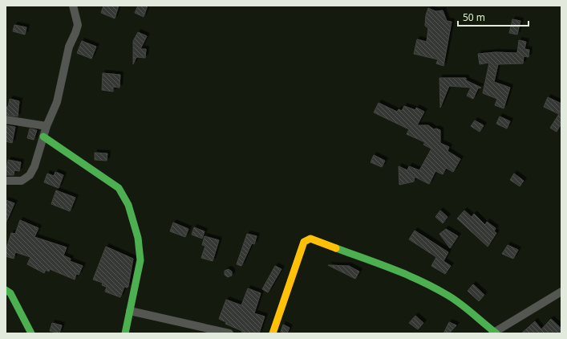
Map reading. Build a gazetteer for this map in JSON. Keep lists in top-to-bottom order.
{
  "scale_bar": "50 m"
}
